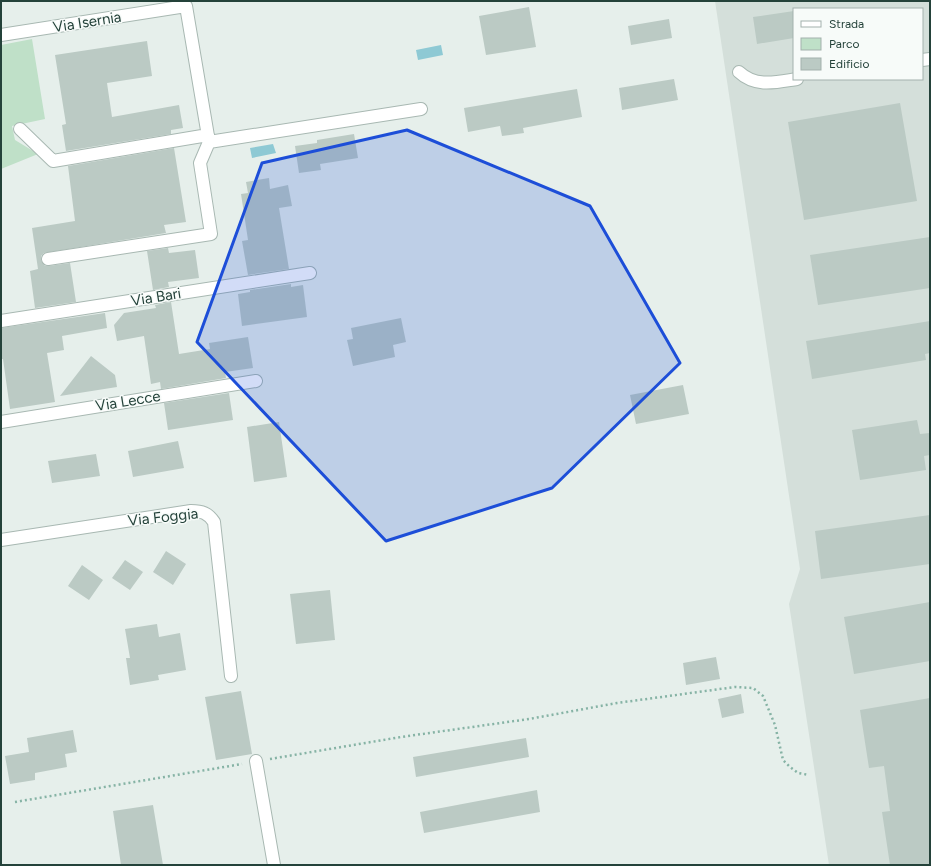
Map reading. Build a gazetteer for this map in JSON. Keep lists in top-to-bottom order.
{
  "streets": {
    "street": [
      "Via Isernia",
      "Via Bari",
      "Via Lecce",
      "Via Foggia"
    ]
  },
  "legend": ["Strada", "Parco", "Edificio"]
}
